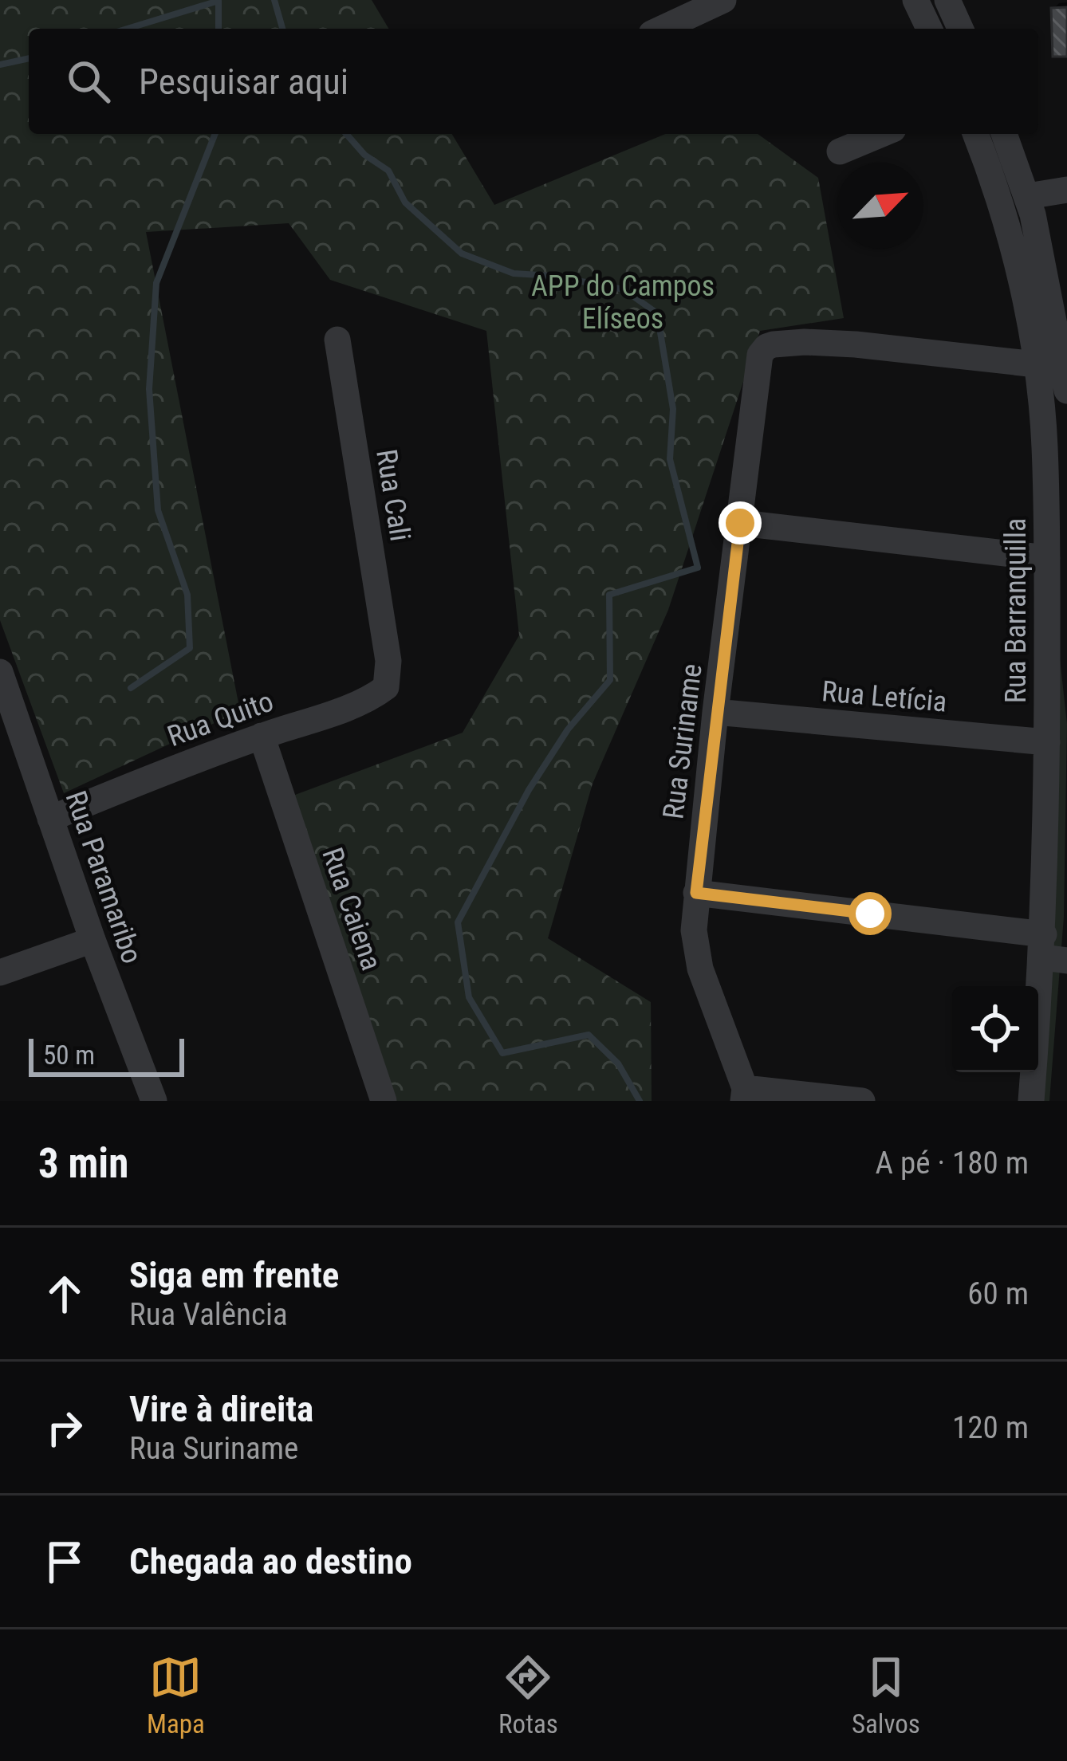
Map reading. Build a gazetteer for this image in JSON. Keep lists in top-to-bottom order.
{
  "streets": {
    "street": [
      "Rua Cali",
      "Rua Barranquilla",
      "Rua Letícia",
      "Rua Quito",
      "Rua Suriname",
      "Rua Paramaribo",
      "Rua Caiena"
    ]
  },
  "crossings": [
    ["Rua Cali", "Rua Quito"],
    ["Rua Barranquilla", "Rua Letícia"],
    ["Rua Barranquilla", "Rua Suriname"],
    ["Rua Letícia", "Rua Suriname"],
    ["Rua Quito", "Rua Paramaribo"],
    ["Rua Quito", "Rua Caiena"]
  ],
  "parks": ["APP do Campos Elíseos"],
  "scale_bar": "50 m",
  "north": "top right",
  "page": {
    "search": "Pesquisar aqui",
    "scale": "50 m",
    "heading": ["3 min", "A pé · 180 m"],
    "list": [
      ["Siga em frente", "Rua Valência", "60 m"],
      ["Vire à direita", "Rua Suriname", "120 m"],
      "Chegada ao destino"
    ],
    "nav": ["Mapa", "Rotas", "Salvos"]
  }
}
